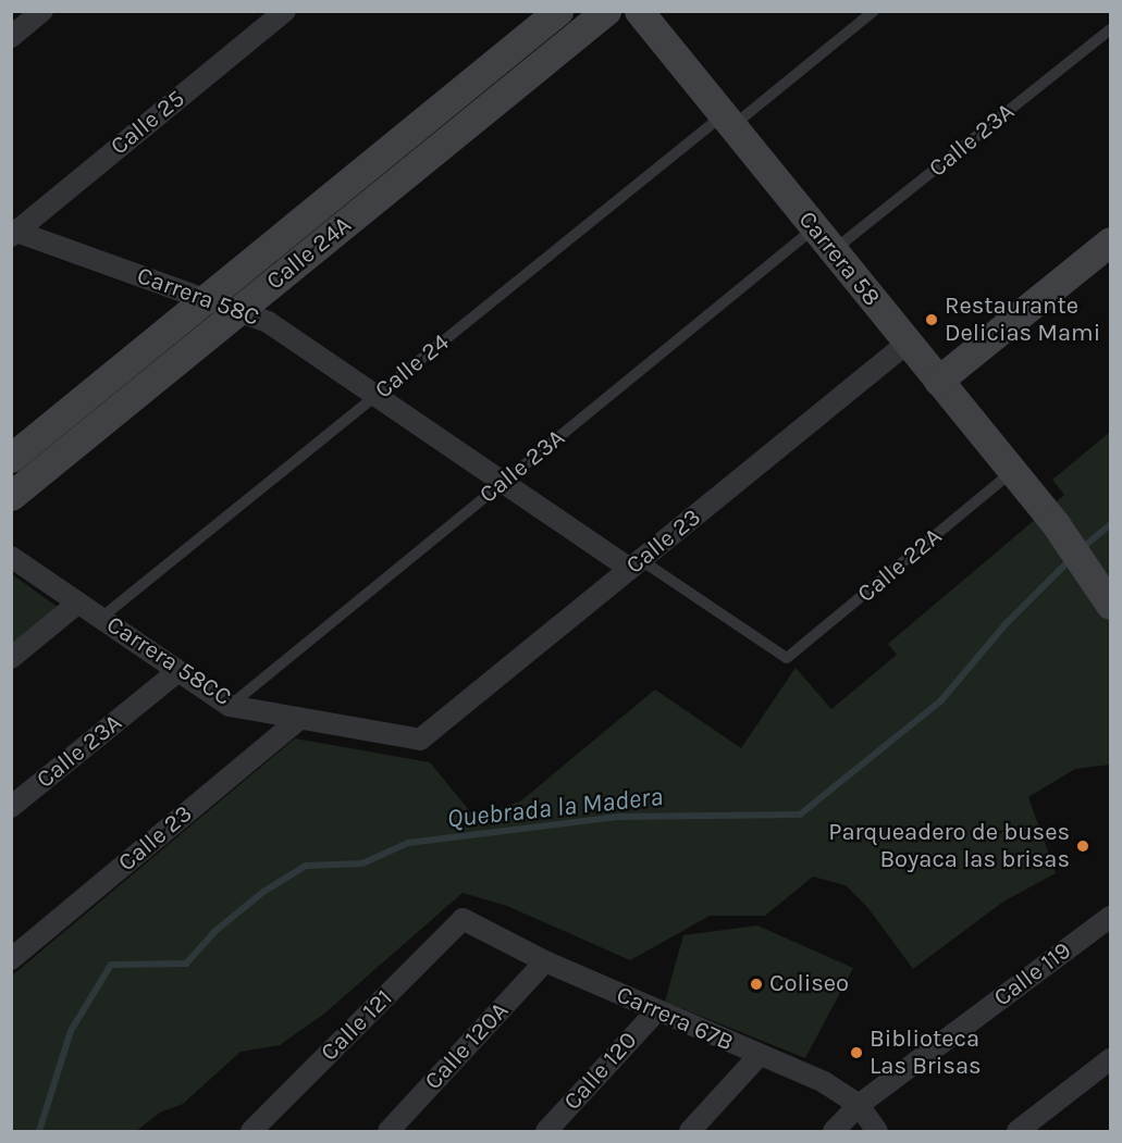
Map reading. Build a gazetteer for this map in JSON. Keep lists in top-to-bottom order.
{
  "streets": {
    "main road": ["Calle 24A", "Carrera 58"],
    "street": [
      "Calle 25",
      "Calle 23A",
      "Carrera 58C",
      "Calle 23",
      "Carrera 58CC",
      "Calle 119",
      "Carrera 67B",
      "Calle 121",
      "Calle 120A",
      "Calle 120"
    ],
    "lane": ["Calle 24", "Calle 22A"]
  },
  "crossings": [
    ["Calle 25", "Carrera 58C"],
    ["Calle 23A", "Carrera 58"],
    ["Calle 23A", "Carrera 58C"],
    ["Calle 23A", "Carrera 58CC"],
    ["Calle 24A", "Carrera 58C"],
    ["Carrera 58", "Calle 24"],
    ["Carrera 58", "Calle 23"],
    ["Carrera 58", "Calle 22A"],
    ["Carrera 58C", "Calle 24"],
    ["Carrera 58C", "Calle 23"],
    ["Carrera 58C", "Calle 22A"],
    ["Calle 24", "Carrera 58CC"],
    ["Calle 23", "Carrera 58CC"],
    ["Calle 119", "Carrera 67B"],
    ["Carrera 67B", "Calle 121"],
    ["Carrera 67B", "Calle 120A"],
    ["Carrera 67B", "Calle 120"]
  ],
  "water": ["Quebrada la Madera"],
  "places": [
    "Restaurante Delicias Mami",
    "Parqueadero de buses Boyaca las brisas",
    "Coliseo",
    "Biblioteca Las Brisas"
  ]
}
